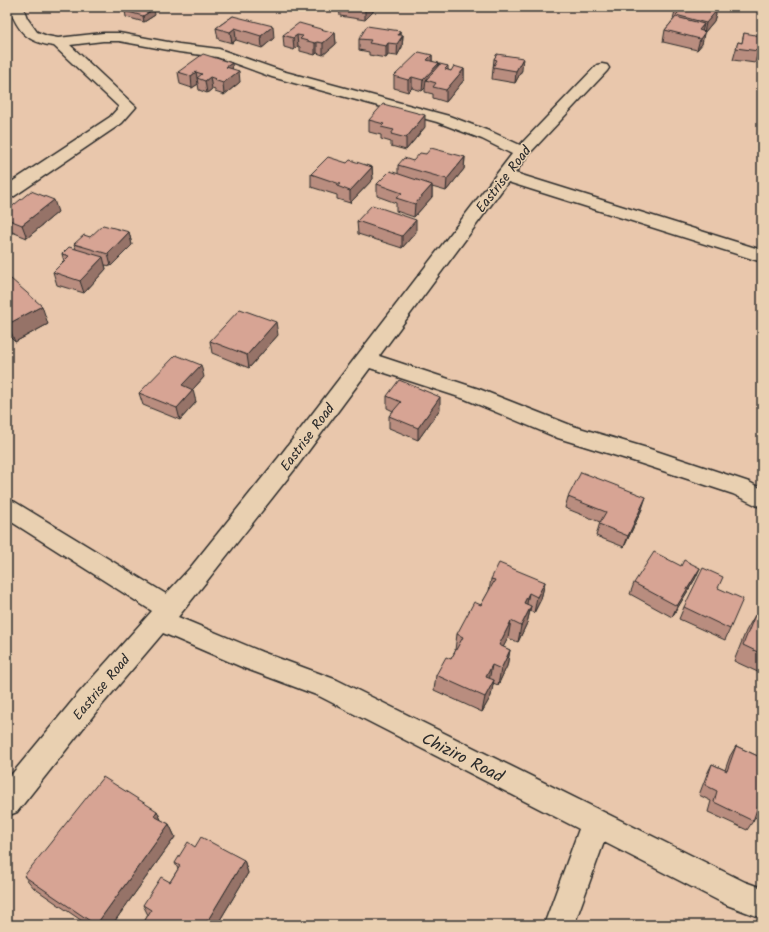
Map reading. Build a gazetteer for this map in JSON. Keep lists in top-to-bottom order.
{
  "streets": {
    "street": ["Eastrise Road", "Chiziro Road"]
  },
  "crossings": [
    ["Eastrise Road", "Chiziro Road"]
  ]
}
